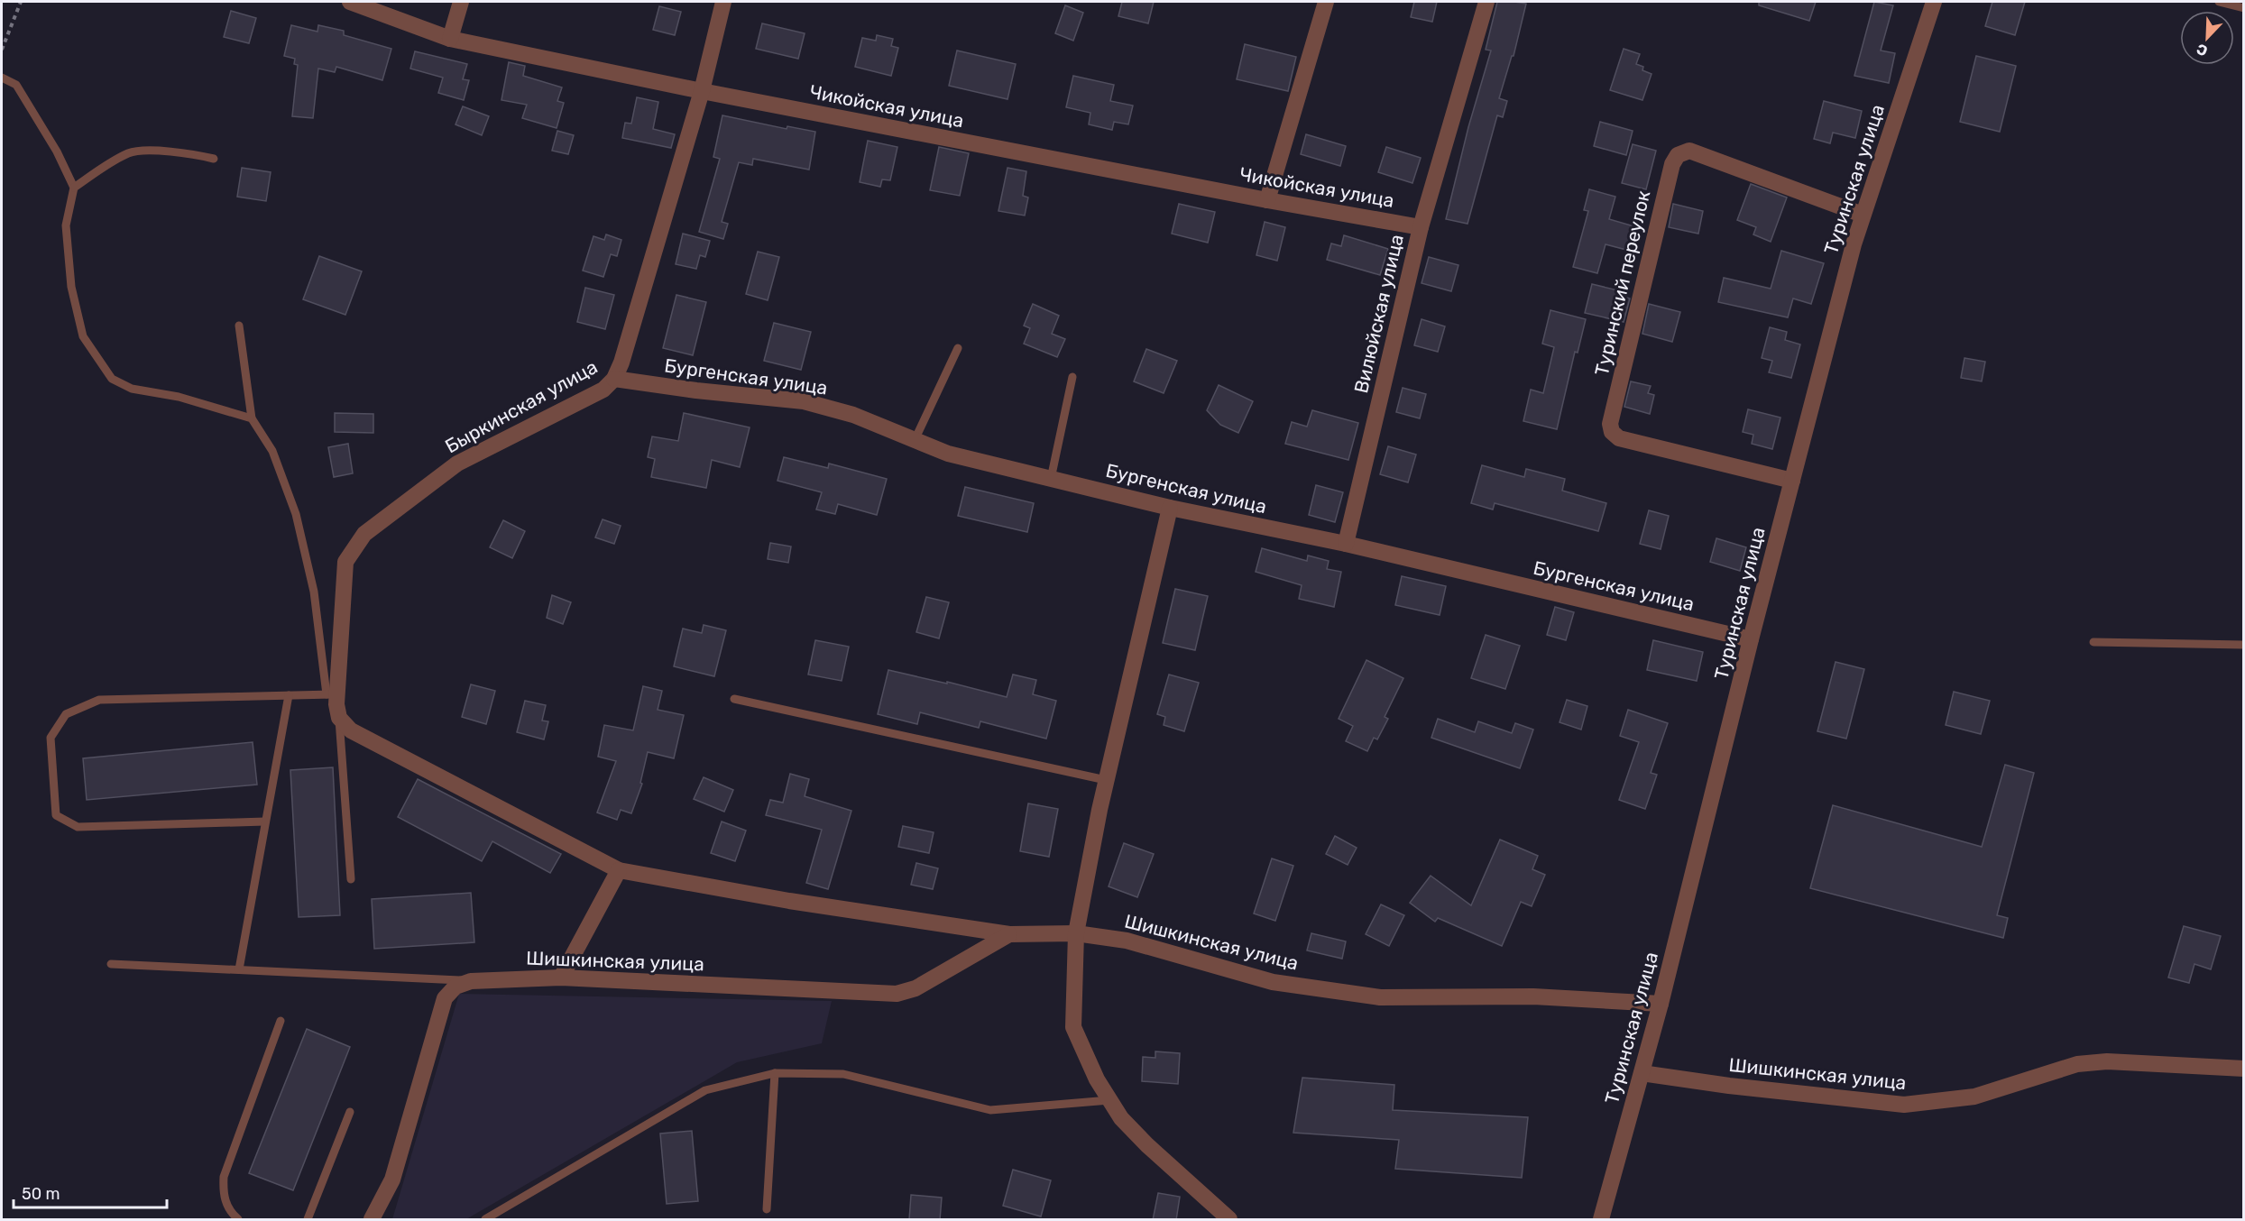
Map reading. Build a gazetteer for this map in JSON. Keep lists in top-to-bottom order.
{
  "streets": {
    "street": [
      "Чикойская улица",
      "Туринская улица",
      "Туринский переулок",
      "Вилюйская улица",
      "Бургенская улица",
      "Быркинская улица",
      "Шишкинская улица"
    ]
  },
  "crossings": [
    ["Чикойская улица", "Вилюйская улица"],
    ["Чикойская улица", "Быркинская улица"],
    ["Туринская улица", "Туринский переулок"],
    ["Туринская улица", "Бургенская улица"],
    ["Туринская улица", "Шишкинская улица"],
    ["Вилюйская улица", "Бургенская улица"],
    ["Бургенская улица", "Быркинская улица"],
    ["Быркинская улица", "Шишкинская улица"]
  ],
  "scale_bar": "50 m",
  "north": "bottom left"
}
